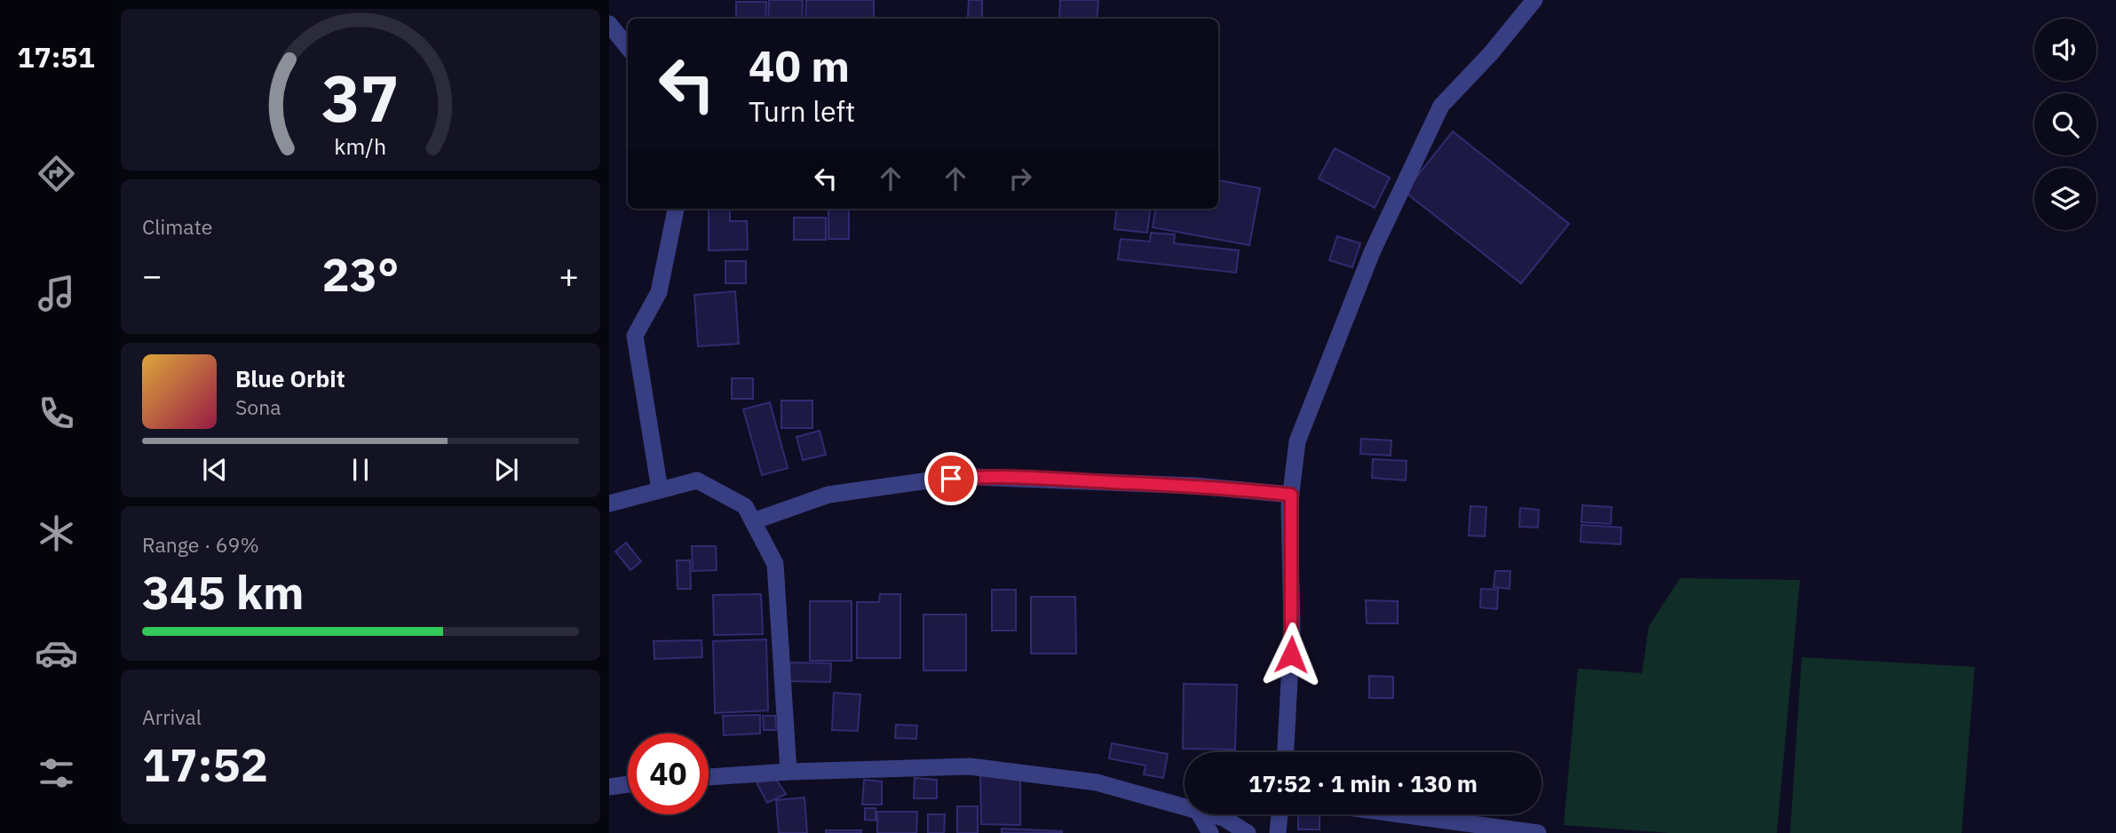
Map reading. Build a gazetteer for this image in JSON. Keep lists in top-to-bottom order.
{
  "page": {
    "tabs": "17:51",
    "turn": ["40 m", "Turn left"],
    "tile": [
      "Climate",
      ["Range · 69%", "345 km"],
      ["Arrival", "17:52"]
    ],
    "heat": ["−", "23°", "+"],
    "song": ["Blue Orbit", "Sona"],
    "limit": "40",
    "trip": "17:52 · 1 min · 130 m",
    "gauge": ["37", "km/h"]
  }
}
